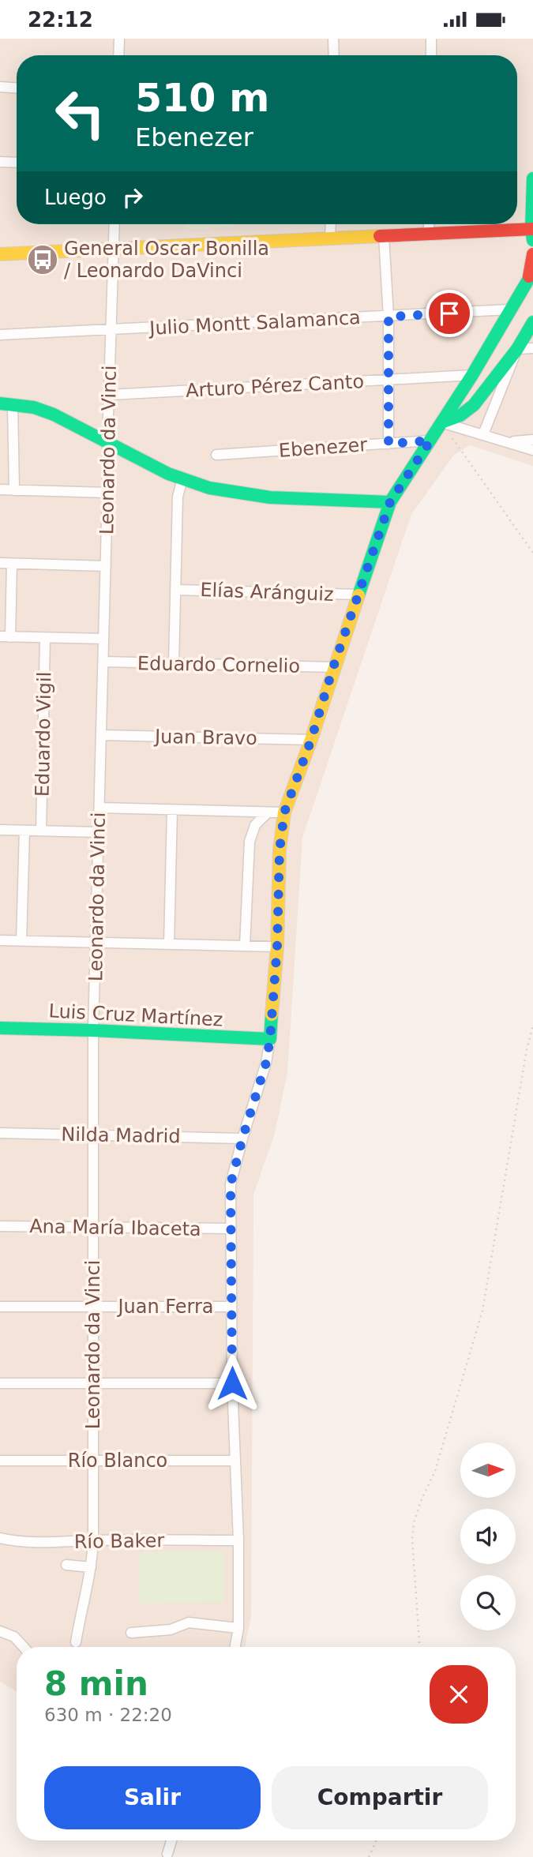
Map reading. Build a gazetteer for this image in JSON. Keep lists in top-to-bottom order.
{
  "streets": {
    "street": [
      "Julio Montt Salamanca",
      "Arturo Pérez Canto",
      "Ebenezer",
      "Leonardo da Vinci",
      "Elías Aránguiz",
      "Eduardo Cornelio",
      "Eduardo Vigil",
      "Juan Bravo",
      "Luis Cruz Martínez",
      "Nilda Madrid",
      "Ana María Ibaceta",
      "Juan Ferra",
      "Río Blanco",
      "Río Baker"
    ]
  },
  "crossings": [
    ["Julio Montt Salamanca", "Leonardo da Vinci"],
    ["Arturo Pérez Canto", "Leonardo da Vinci"],
    ["Leonardo da Vinci", "Eduardo Cornelio"],
    ["Leonardo da Vinci", "Juan Bravo"],
    ["Leonardo da Vinci", "Luis Cruz Martínez"],
    ["Leonardo da Vinci", "Nilda Madrid"],
    ["Leonardo da Vinci", "Ana María Ibaceta"],
    ["Leonardo da Vinci", "Juan Ferra"],
    ["Leonardo da Vinci", "Río Blanco"],
    ["Leonardo da Vinci", "Río Baker"]
  ],
  "places": {
    "bus stop": ["General Oscar Bonilla / Leonardo DaVinci"]
  },
  "north": "right",
  "page": {
    "status": "22:12",
    "turn": ["510 m", "Ebenezer"],
    "then": "Luego",
    "heading": ["8 min", "630 m · 22:20"],
    "buttons": ["Salir", "Compartir"]
  }
}
